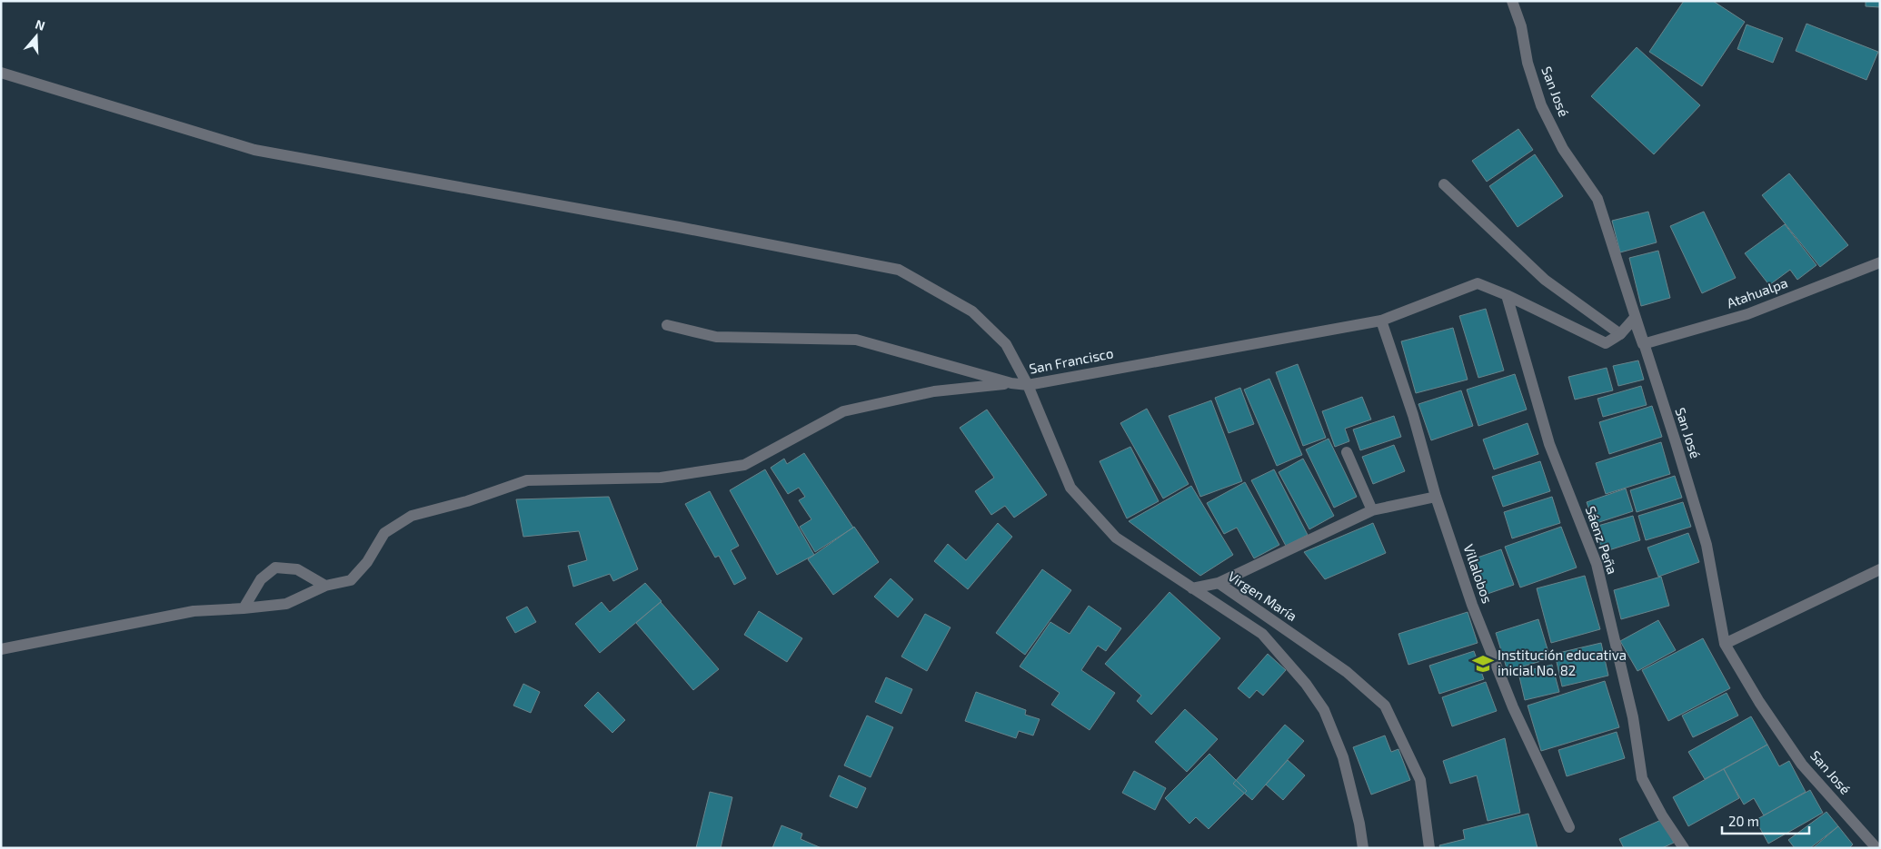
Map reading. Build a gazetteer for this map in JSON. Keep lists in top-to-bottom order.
{
  "streets": {
    "street": [
      "San José",
      "Atahualpa",
      "San Francisco",
      "Sáenz Peña",
      "Villalobos",
      "Virgen María"
    ]
  },
  "crossings": [
    ["San José", "Atahualpa"],
    ["San Francisco", "Sáenz Peña"],
    ["San Francisco", "Villalobos"]
  ],
  "places": {
    "school or university": ["Institución educativa inicial No. 82"]
  },
  "scale_bar": "20 m",
  "north": "top"
}
